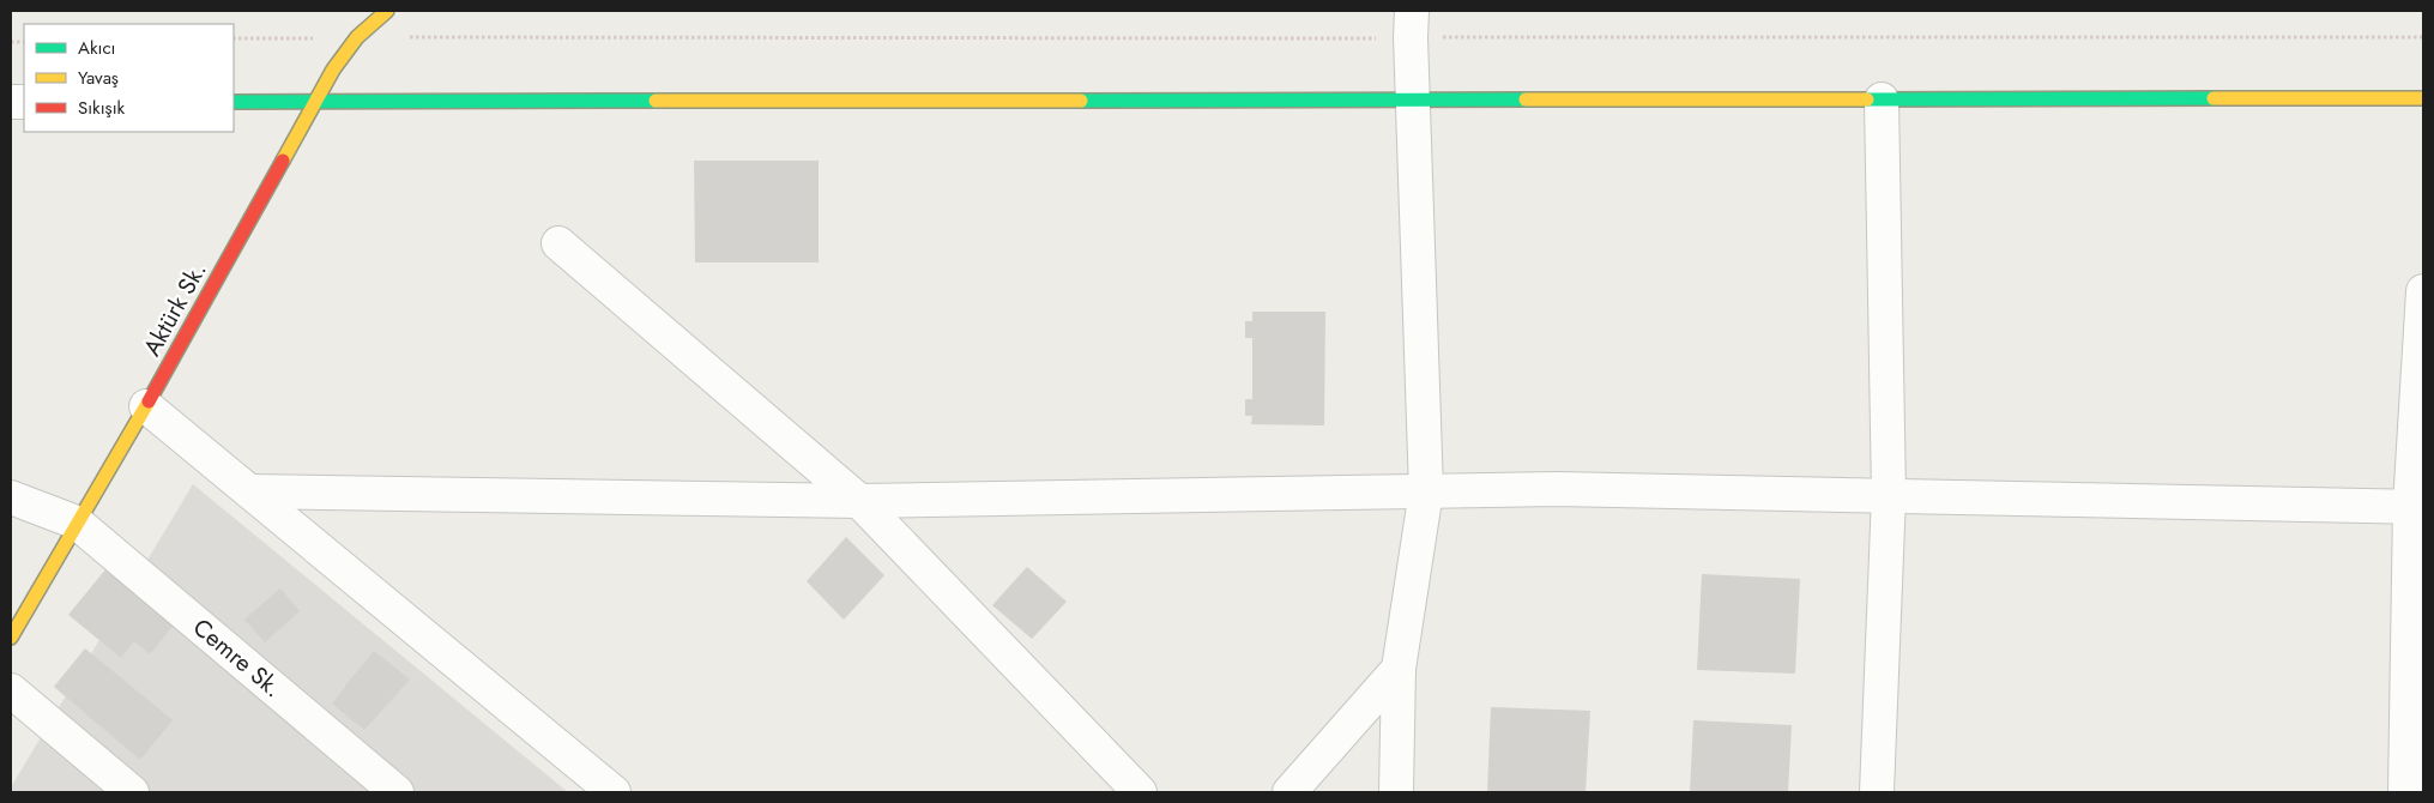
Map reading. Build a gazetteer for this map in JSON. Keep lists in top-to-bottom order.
{
  "streets": {
    "street": ["Aktürk Sk.", "Cemre Sk."]
  },
  "crossings": [
    ["Aktürk Sk.", "Cemre Sk."]
  ],
  "legend": ["Akıcı", "Yavaş", "Sıkışık"]
}
